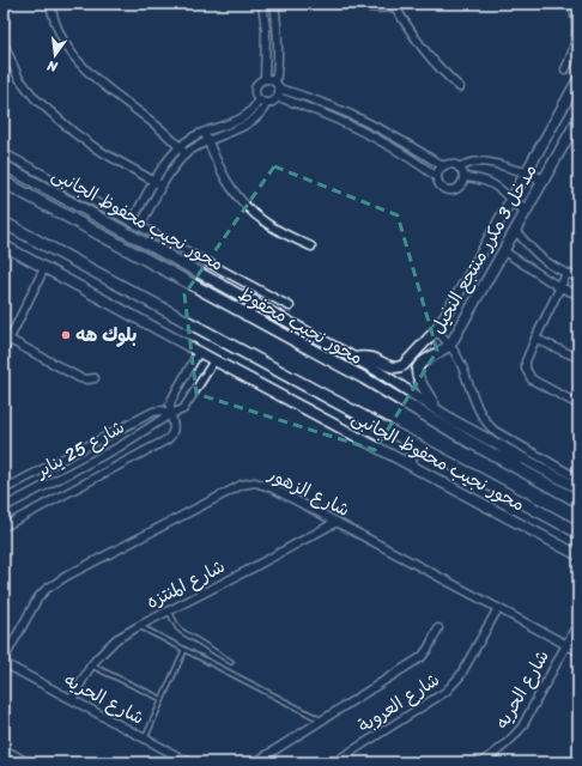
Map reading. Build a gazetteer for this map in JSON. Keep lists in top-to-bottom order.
{
  "streets": {
    "main road": ["محور نجيب محفوظ"],
    "street": [
      "محور نجيب محفوظ الجانبى",
      "مدخل 3 مكرر منتجع النخيل",
      "شارع 25 يناير",
      "شارع الزهور",
      "شارع المنتزه",
      "شارع الحريه",
      "شارع العروبة"
    ]
  },
  "crossings": [
    ["محور نجيب محفوظ الجانبى", "مدخل 3 مكرر منتجع النخيل"],
    ["محور نجيب محفوظ الجانبى", "شارع 25 يناير"],
    ["شارع الزهور", "شارع المنتزه"],
    ["شارع الزهور", "شارع الحريه"],
    ["شارع الزهور", "شارع العروبة"],
    ["شارع المنتزه", "شارع الحريه"]
  ],
  "places": ["بلوك هه"],
  "north": "bottom"
}
